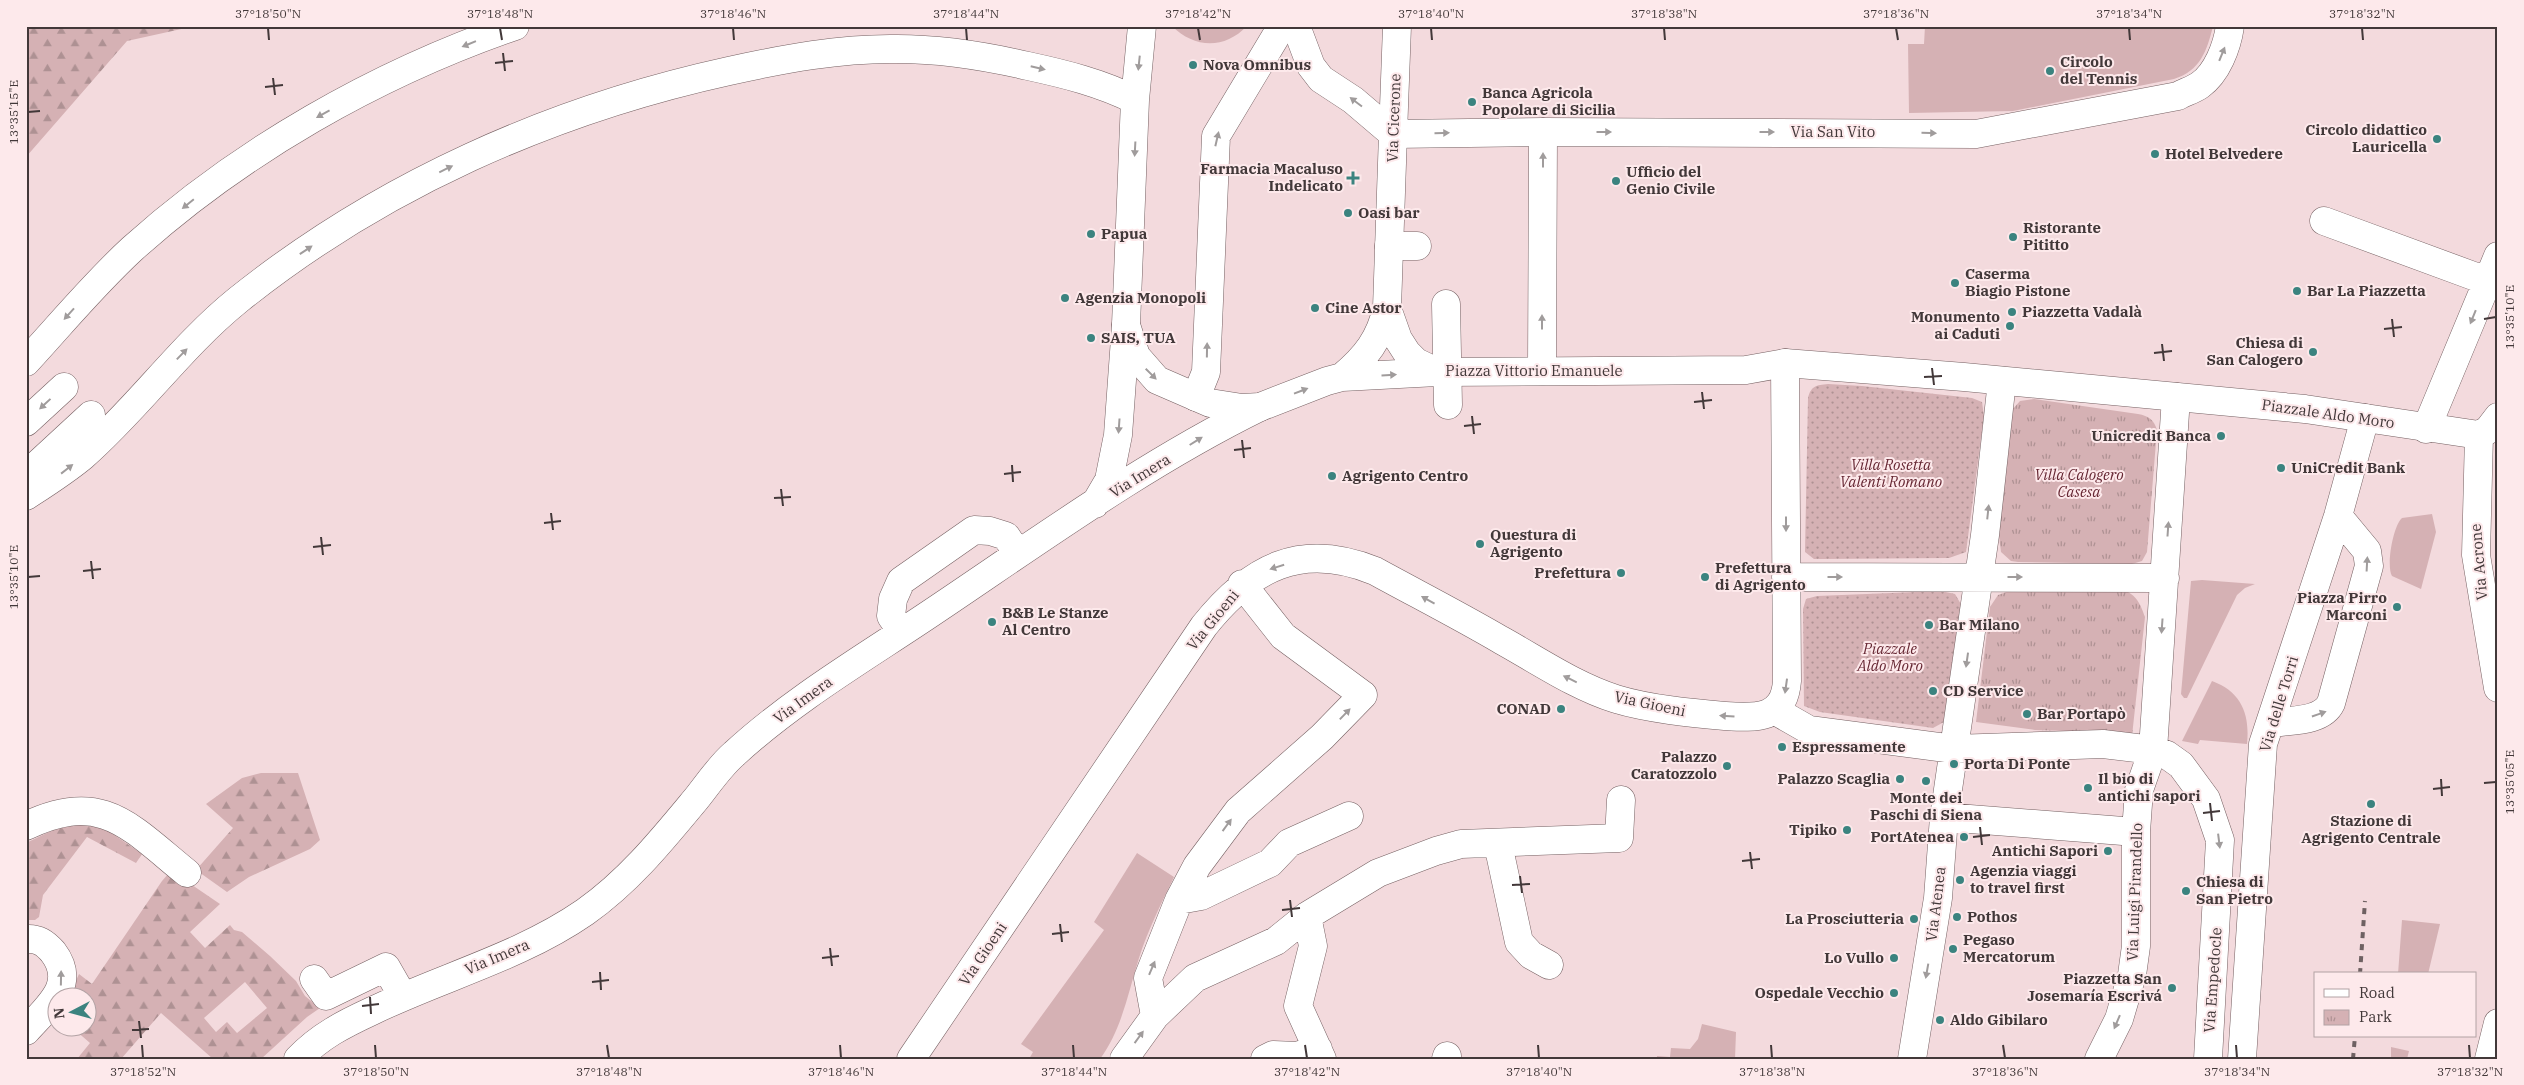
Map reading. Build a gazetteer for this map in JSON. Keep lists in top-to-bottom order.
{
  "streets": {
    "street": [
      "Via Cicerone",
      "Via San Vito",
      "Piazza Vittorio Emanuele",
      "Piazzale Aldo Moro",
      "Via Imera",
      "Via Acrone",
      "Via Gioeni",
      "Via delle Torri",
      "Via Luigi Pirandello",
      "Via Atenea",
      "Via Empedocle"
    ]
  },
  "crossings": [
    ["Via Cicerone", "Via San Vito"],
    ["Via Cicerone", "Piazza Vittorio Emanuele"],
    ["Piazza Vittorio Emanuele", "Piazzale Aldo Moro"],
    ["Piazzale Aldo Moro", "Via Acrone"],
    ["Piazzale Aldo Moro", "Via delle Torri"],
    ["Via Luigi Pirandello", "Via Empedocle"]
  ],
  "one_way": [
    "Via San Vito",
    "Via Gioeni",
    "Via Luigi Pirandello",
    "Via Atenea",
    "Via Empedocle"
  ],
  "parks": ["Villa Rosetta Valenti Romano", "Villa Calogero Casesa", "Piazzale Aldo Moro"],
  "places": {
    "other": [
      "Nova Omnibus",
      "Circolo del Tennis",
      "Banca Agricola Popolare di Sicilia",
      "Circolo didattico Lauricella",
      "Hotel Belvedere",
      "Ufficio del Genio Civile",
      "Oasi bar",
      "Papua",
      "Ristorante Pititto",
      "Caserma Biagio Pistone",
      "Bar La Piazzetta",
      "Agenzia Monopoli",
      "Cine Astor",
      "Piazzetta Vadalà",
      "Monumento ai Caduti",
      "SAIS, TUA",
      "Chiesa di San Calogero",
      "Unicredit Banca",
      "UniCredit Bank",
      "Agrigento Centro",
      "Questura di Agrigento",
      "Prefettura",
      "Prefettura di Agrigento",
      "Piazza Pirro Marconi",
      "B&B Le Stanze Al Centro",
      "Bar Milano",
      "CD Service",
      "CONAD",
      "Bar Portapò",
      "Espressamente",
      "Porta Di Ponte",
      "Palazzo Caratozzolo",
      "Palazzo Scaglia",
      "Monte dei Paschi di Siena",
      "Il bio di antichi sapori",
      "Stazione di Agrigento Centrale",
      "Tipiko",
      "PortAtenea",
      "Antichi Sapori",
      "Agenzia viaggi to travel first",
      "Chiesa di San Pietro",
      "Pothos",
      "La Prosciutteria",
      "Pegaso Mercatorum",
      "Lo Vullo",
      "Piazzetta San Josemaría Escrivá",
      "Ospedale Vecchio",
      "Aldo Gibilaro"
    ],
    "health": ["Farmacia Macaluso Indelicato"]
  },
  "legend": ["Road", "Park"],
  "north": "left",
  "coordinates": [
    "37°18'50\"N",
    "37°18'48\"N",
    "37°18'46\"N",
    "37°18'44\"N",
    "37°18'42\"N",
    "37°18'40\"N",
    "37°18'38\"N",
    "37°18'36\"N",
    "37°18'34\"N",
    "37°18'32\"N",
    "13°35'15\"E",
    "13°35'10\"E",
    "13°35'05\"E",
    "37°18'52\"N"
  ]
}
